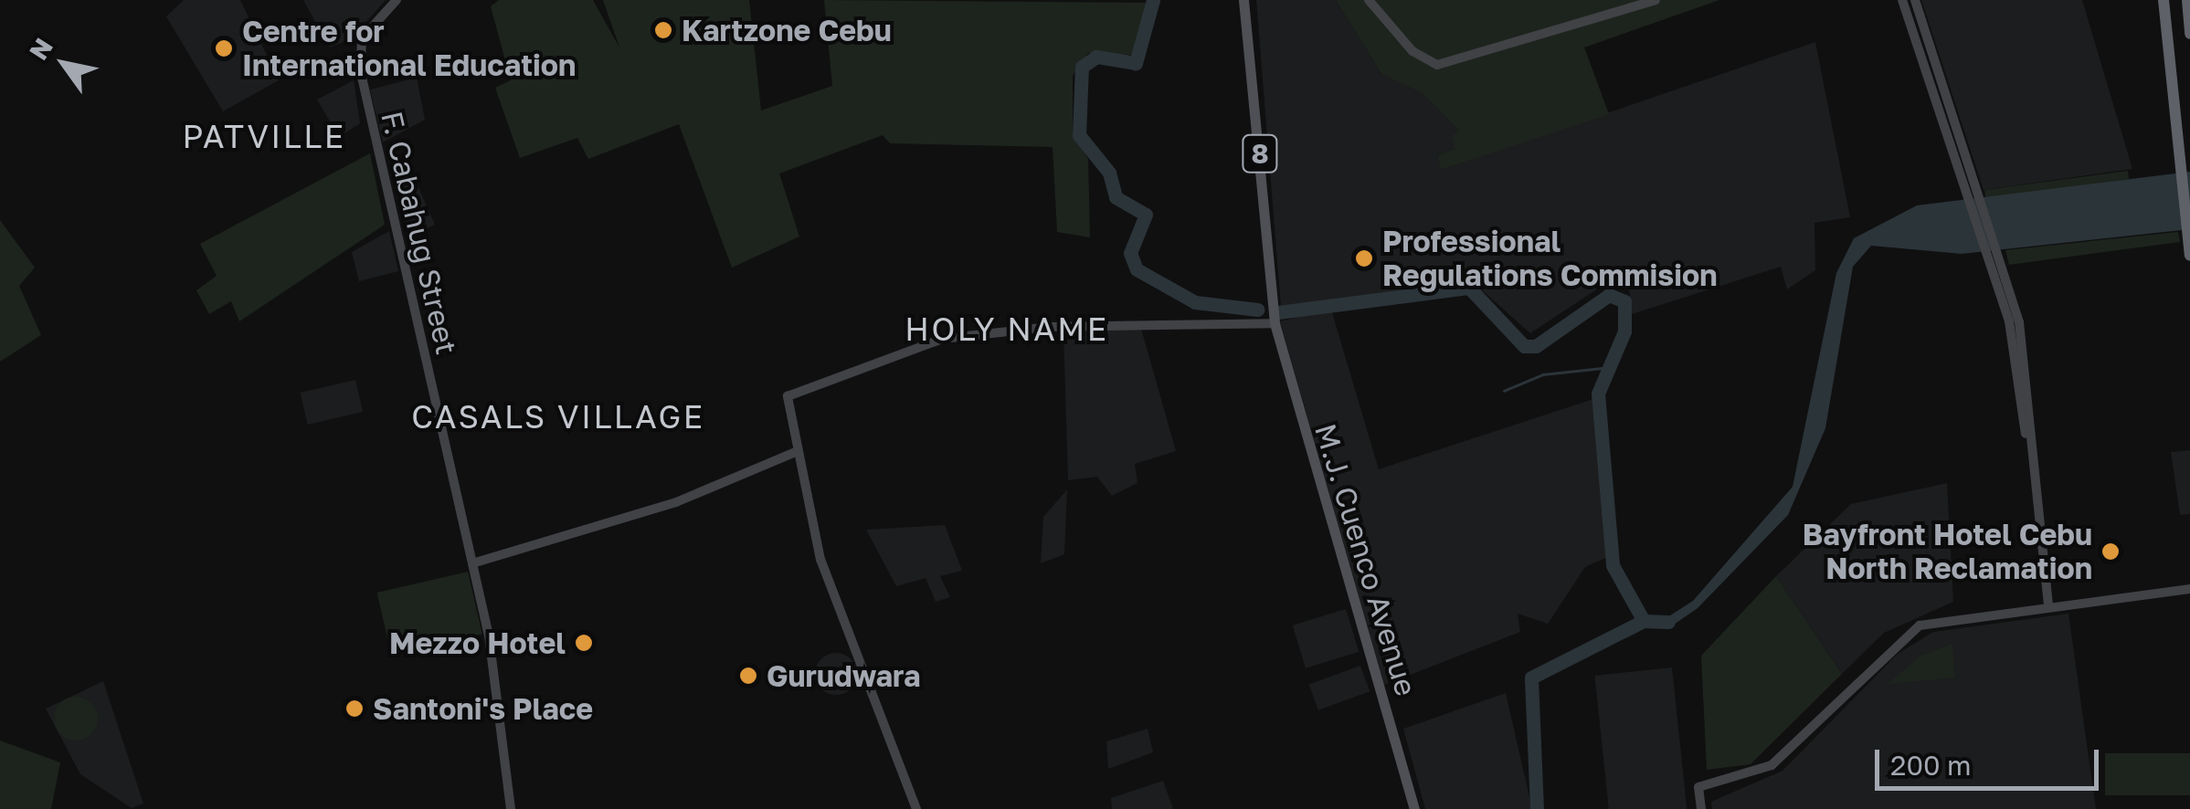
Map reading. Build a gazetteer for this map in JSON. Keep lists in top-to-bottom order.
{
  "streets": {
    "main road": ["8", "F. Cabahug Street", "M.J. Cuenco Avenue"]
  },
  "crossings": [
    ["8", "M.J. Cuenco Avenue"]
  ],
  "districts": ["PATVILLE", "HOLY NAME", "CASALS VILLAGE"],
  "places": [
    "Kartzone Cebu",
    "Centre for International Education",
    "Professional Regulations Commision",
    "Bayfront Hotel Cebu North Reclamation",
    "Mezzo Hotel",
    "Gurudwara",
    "Santoni's Place"
  ],
  "scale_bar": "200 m",
  "north": "top left"
}
